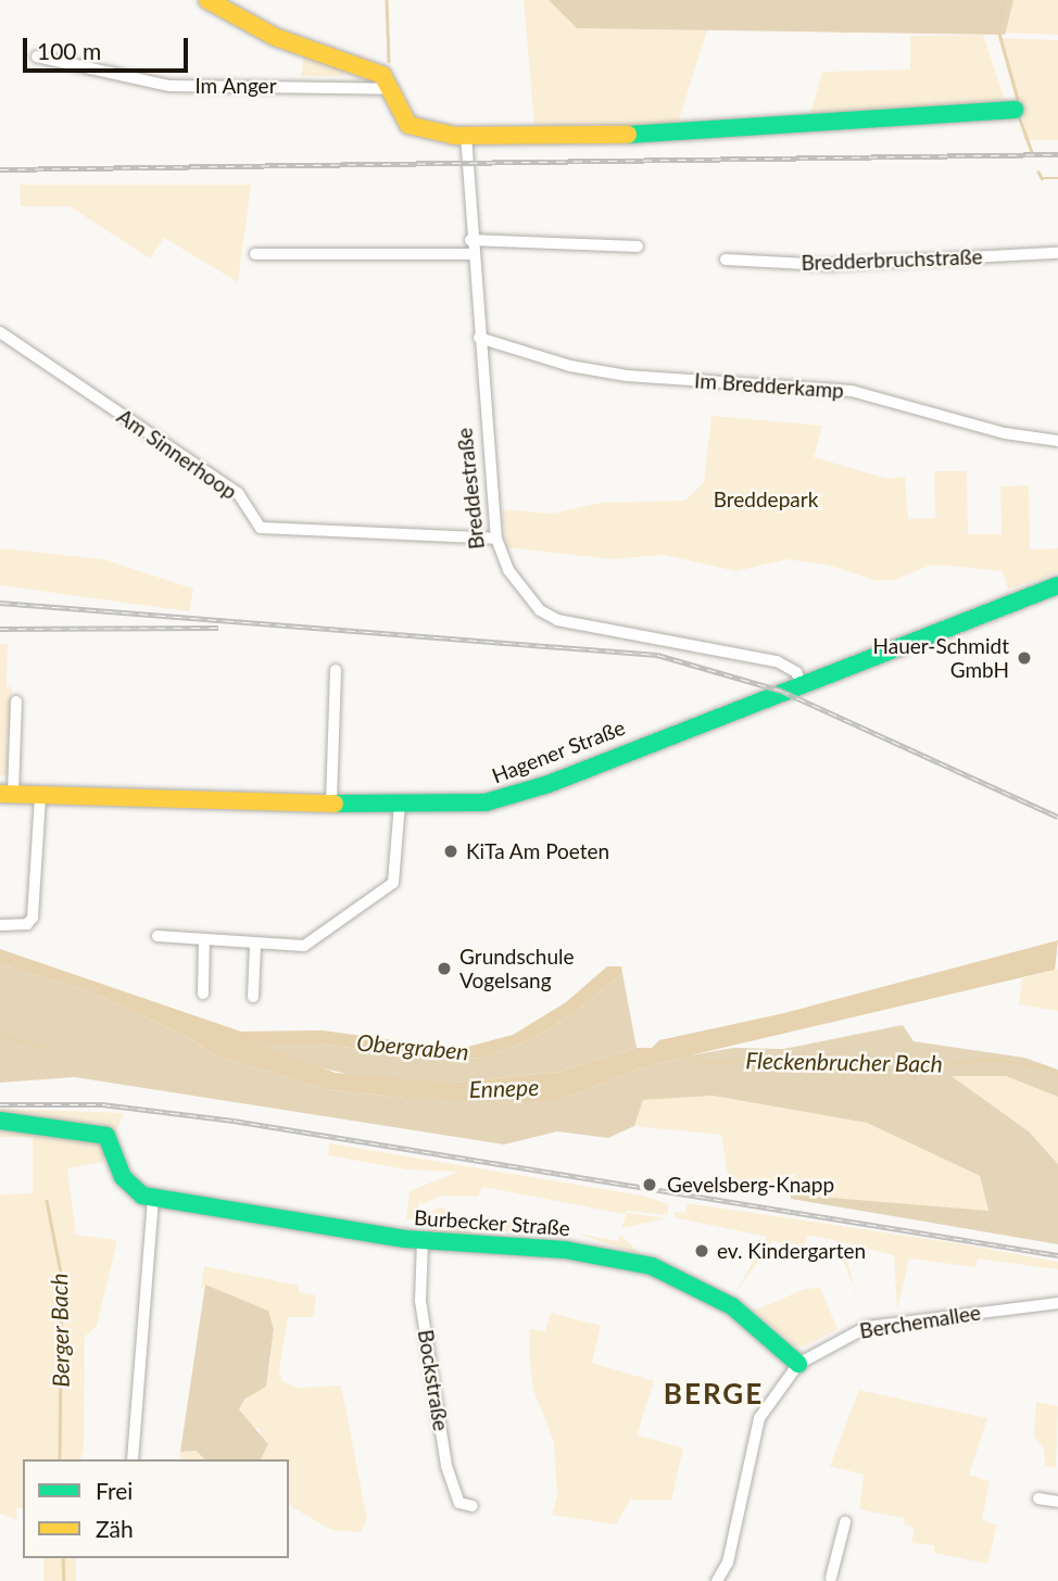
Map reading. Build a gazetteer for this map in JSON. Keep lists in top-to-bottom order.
{
  "streets": {
    "street": [
      "Im Anger",
      "Bredderbruchstraße",
      "Im Bredderkamp",
      "Am Sinnerhoop",
      "Breddestraße",
      "Hagener Straße",
      "Burbecker Straße",
      "Berchemallee",
      "Bockstraße"
    ]
  },
  "crossings": [
    ["Im Bredderkamp", "Breddestraße"],
    ["Am Sinnerhoop", "Breddestraße"],
    ["Breddestraße", "Hagener Straße"],
    ["Burbecker Straße", "Berchemallee"],
    ["Burbecker Straße", "Bockstraße"]
  ],
  "districts": ["BERGE"],
  "water": [
    "Obergraben",
    "Fleckenbrucher Bach",
    "Ennepe",
    "Berger Bach"
  ],
  "parks": ["Breddepark"],
  "places": [
    "Hauer-Schmidt GmbH",
    "KiTa Am Poeten",
    "Grundschule Vogelsang",
    "Gevelsberg-Knapp",
    "ev. Kindergarten"
  ],
  "legend": ["Frei", "Zäh"],
  "scale_bar": "100 m"
}
